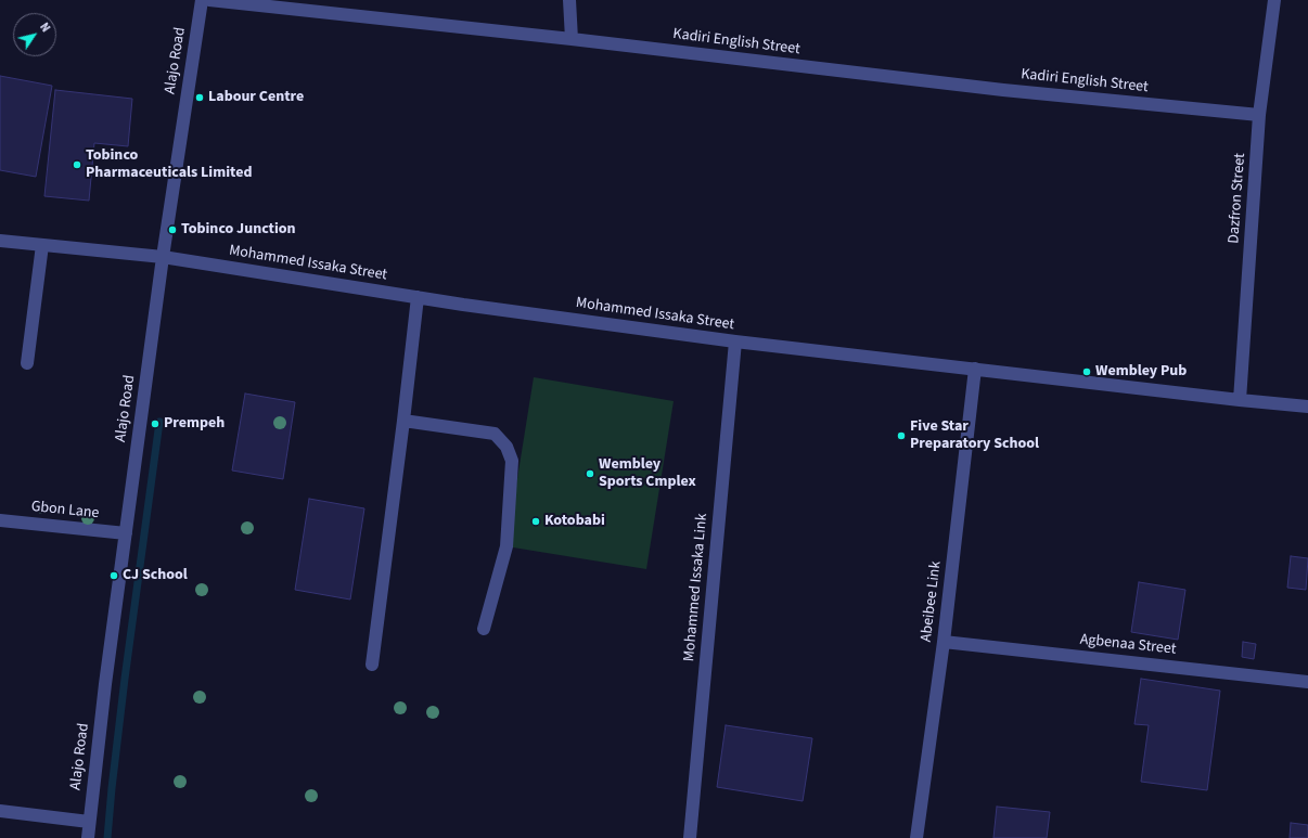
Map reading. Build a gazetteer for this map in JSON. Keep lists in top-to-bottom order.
{
  "streets": {
    "street": [
      "Kadiri English Street",
      "Alajo Road",
      "Dazfron Street",
      "Mohammed Issaka Street",
      "Gbon Lane",
      "Mohammed Issaka Link",
      "Abeibee Link",
      "Agbenaa Street"
    ]
  },
  "crossings": [
    ["Kadiri English Street", "Dazfron Street"],
    ["Alajo Road", "Mohammed Issaka Street"],
    ["Alajo Road", "Gbon Lane"],
    ["Dazfron Street", "Mohammed Issaka Street"],
    ["Mohammed Issaka Street", "Mohammed Issaka Link"],
    ["Mohammed Issaka Street", "Abeibee Link"],
    ["Abeibee Link", "Agbenaa Street"]
  ],
  "places": [
    "Labour Centre",
    "Tobinco Pharmaceuticals Limited",
    "Tobinco Junction",
    "Wembley Pub",
    "Prempeh",
    "Five Star Preparatory School",
    "Wembley Sports Cmplex",
    "Kotobabi",
    "CJ School"
  ],
  "north": "top right"
}
